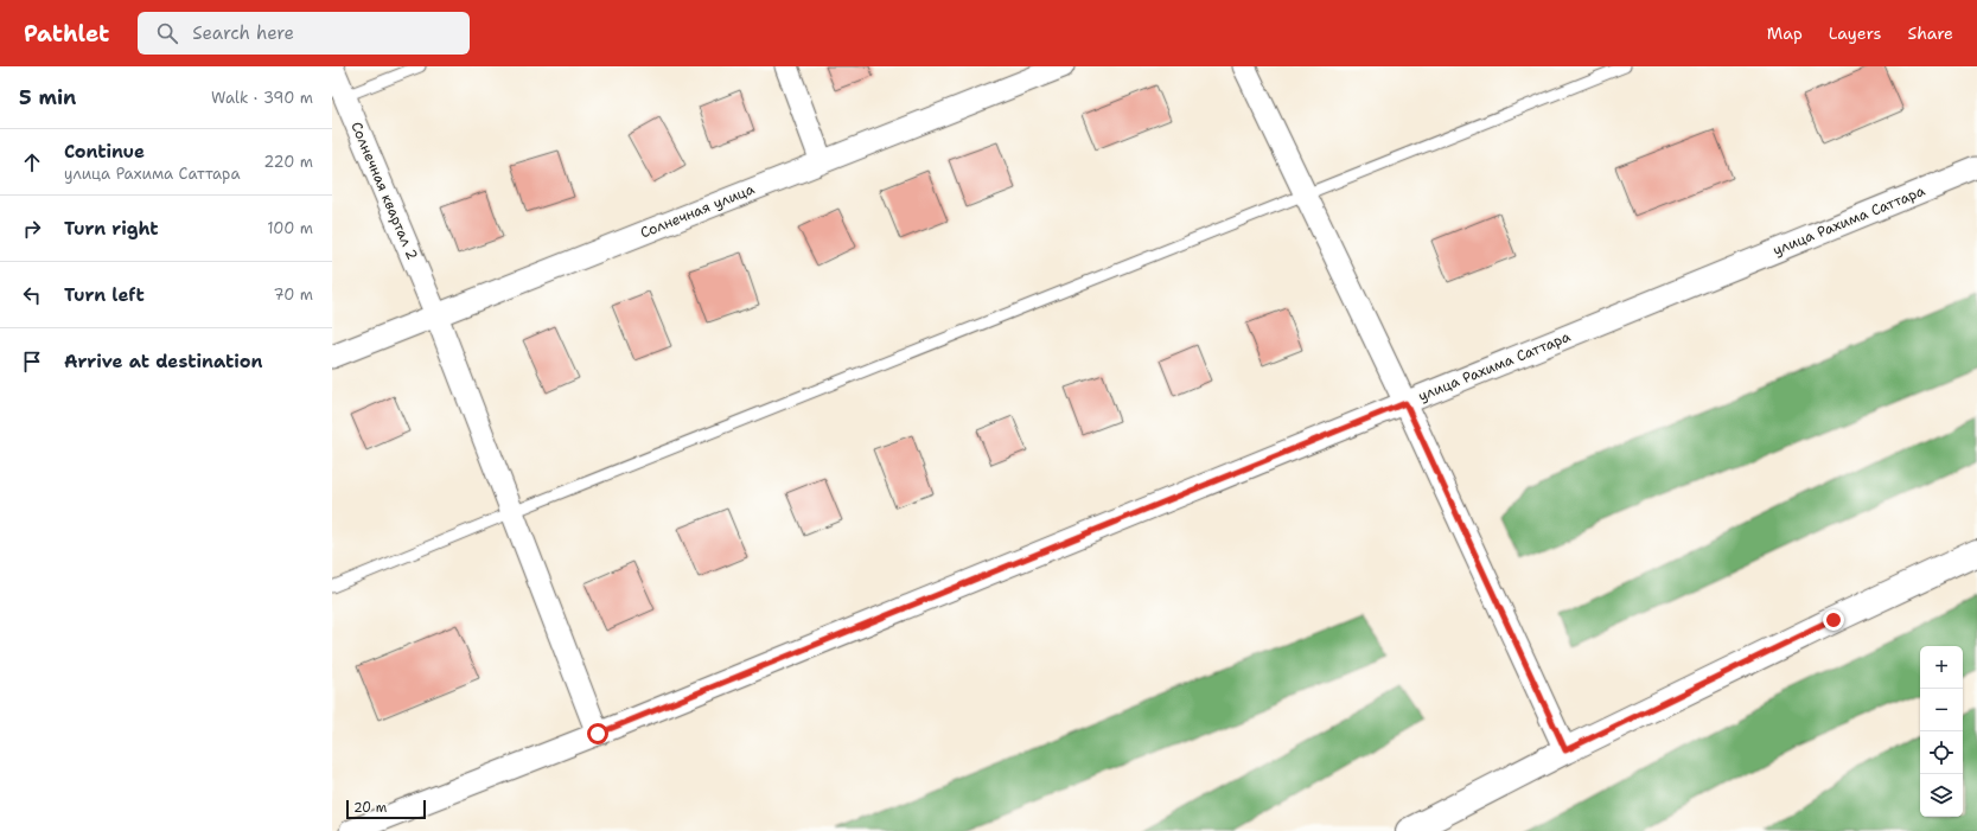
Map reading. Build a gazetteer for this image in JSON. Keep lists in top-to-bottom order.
{
  "streets": {
    "street": ["Солнечная квартал 2", "Солнечная улица", "улица Рахима Саттара"]
  },
  "crossings": [
    ["Солнечная квартал 2", "Солнечная улица"],
    ["Солнечная квартал 2", "улица Рахима Саттара"]
  ],
  "scale_bar": "20 m",
  "page": {
    "header": "Pathlet",
    "search": "Search here",
    "nav": ["Map", "Layers", "Share"],
    "heading": ["5 min", "Walk · 390 m"],
    "list": [
      ["Continue", "улица Рахима Саттара", "220 m"],
      ["Turn right", "100 m"],
      ["Turn left", "70 m"],
      "Arrive at destination"
    ],
    "map_buttons": ["+", "−"],
    "scale": "20 m"
  }
}
